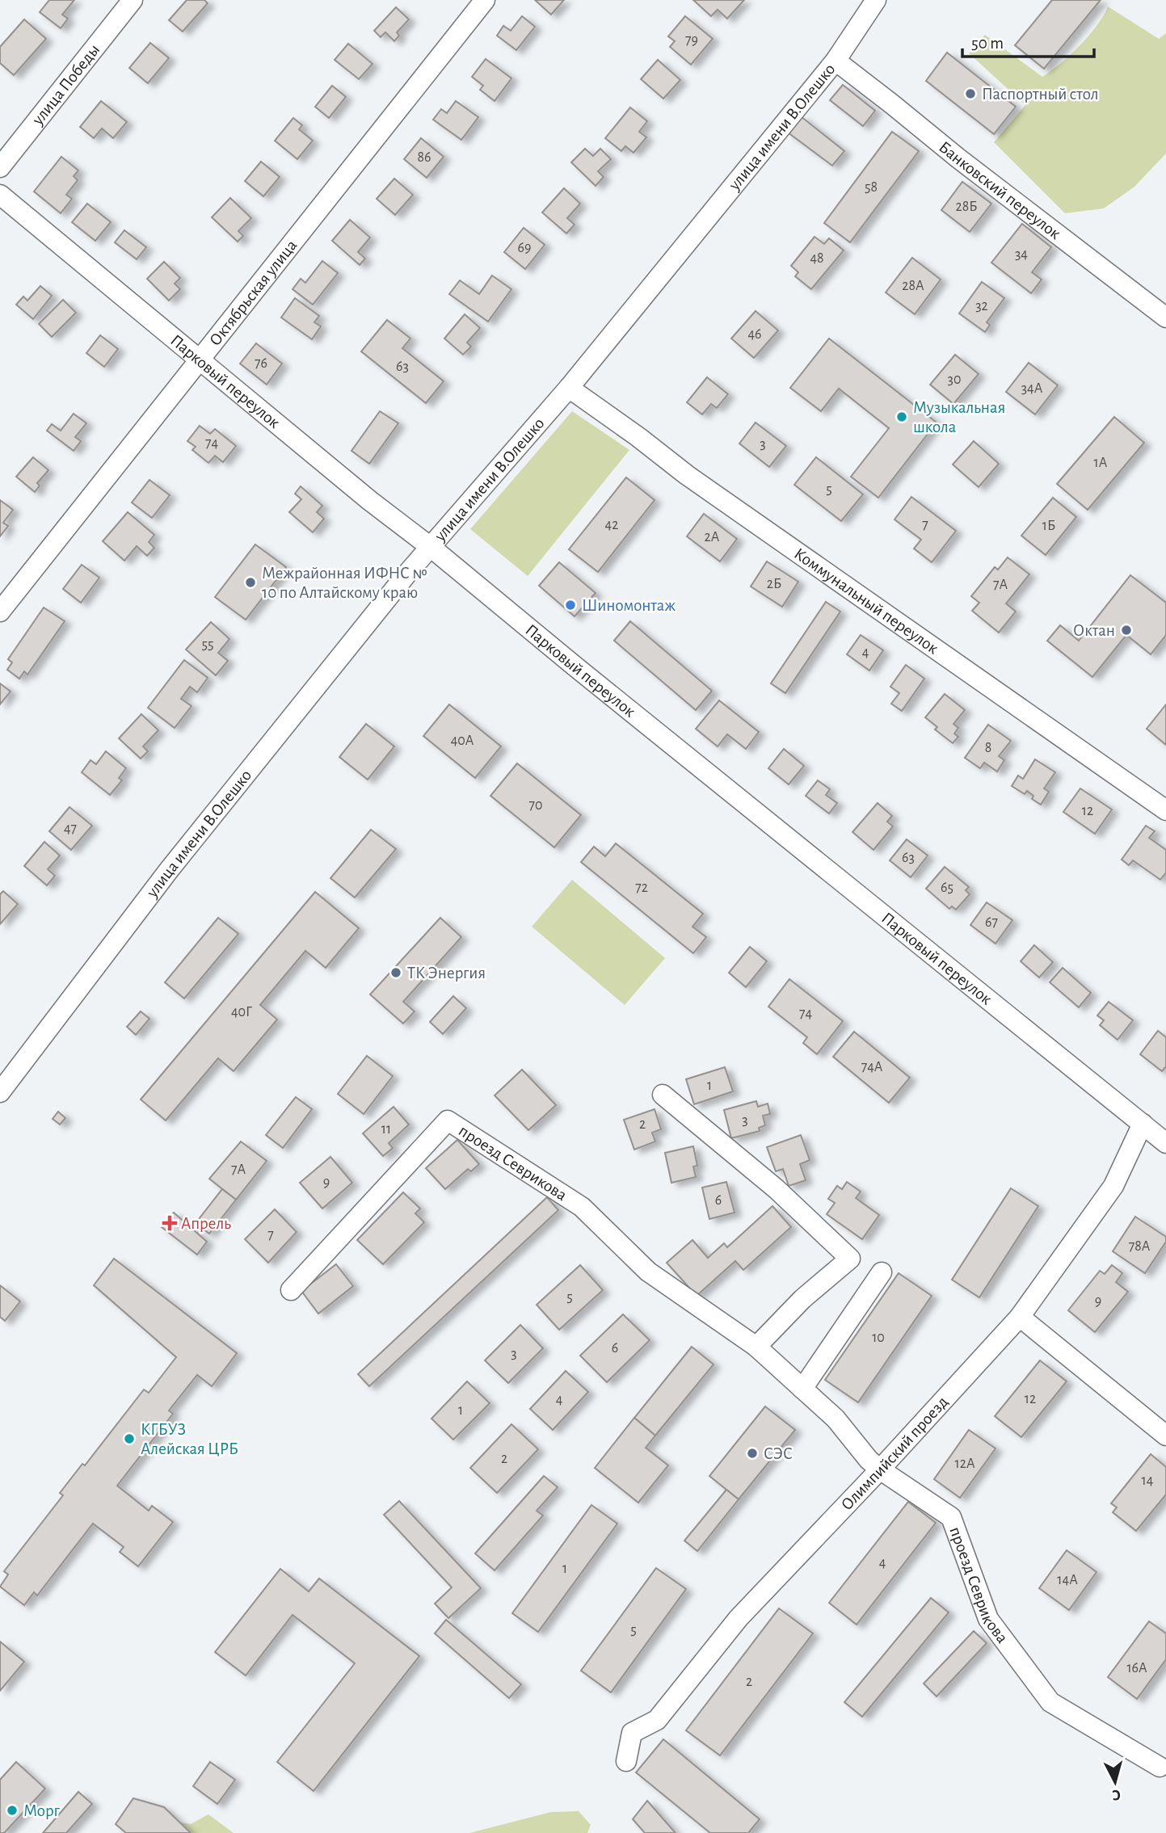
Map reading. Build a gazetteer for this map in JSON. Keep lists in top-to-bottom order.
{
  "streets": {
    "street": [
      "улица Победы",
      "улица имени В.Олешко",
      "Банковский переулок",
      "Октябрьская улица",
      "Парковый переулок",
      "Коммунальный переулок",
      "проезд Севрикова",
      "Олимпийский проезд"
    ]
  },
  "crossings": [
    ["улица имени В.Олешко", "Банковский переулок"],
    ["улица имени В.Олешко", "Парковый переулок"],
    ["улица имени В.Олешко", "Коммунальный переулок"],
    ["Октябрьская улица", "Парковый переулок"],
    ["Парковый переулок", "Олимпийский проезд"],
    ["проезд Севрикова", "Олимпийский проезд"]
  ],
  "places": {
    "other": [
      "Паспортный стол",
      "Музыкальная школа",
      "Межрайонная ИФНС № 10 по Алтайскому краю",
      "Шиномонтаж",
      "Октан",
      "ТК Энергия",
      "КГБУЗ Алейская ЦРБ",
      "СЭС",
      "Морг"
    ],
    "health": ["Апрель"]
  },
  "house_numbers": [
    "79",
    "86",
    "58",
    "28Б",
    "69",
    "34",
    "48",
    "28А",
    "32",
    "46",
    "76",
    "63",
    "30",
    "34А",
    "74",
    "3",
    "1А",
    "5",
    "42",
    "7",
    "1Б",
    "2А",
    "2Б",
    "7А",
    "55",
    "4",
    "40А",
    "8",
    "70",
    "12",
    "47",
    "63",
    "72",
    "65",
    "67",
    "40Г",
    "74",
    "74А",
    "1",
    "3",
    "2",
    "11",
    "7А",
    "9",
    "6",
    "7",
    "78А",
    "5",
    "9",
    "10",
    "6",
    "3",
    "12",
    "4",
    "1",
    "2",
    "12А",
    "14",
    "4",
    "1",
    "14А",
    "5",
    "16А",
    "2"
  ],
  "scale_bar": "50 m",
  "north": "bottom"
}
